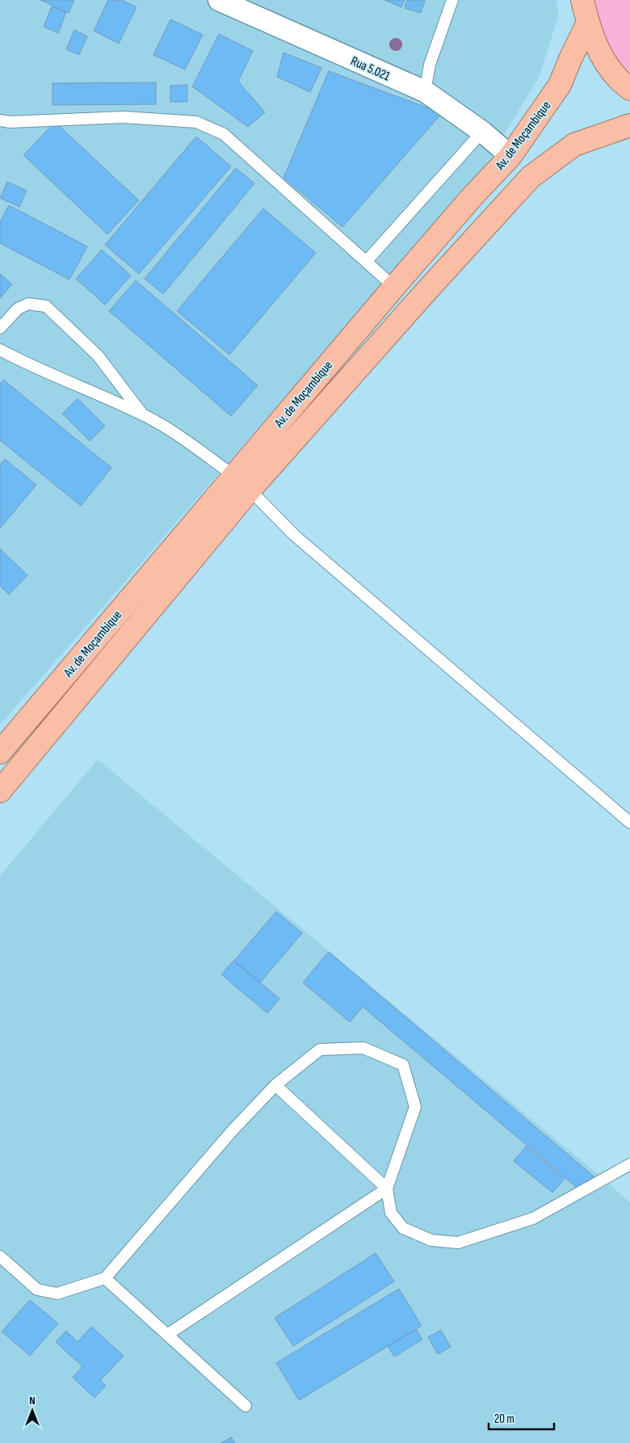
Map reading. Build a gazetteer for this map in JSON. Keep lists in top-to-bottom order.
{
  "streets": {
    "highway": ["Av. de Moçambique"],
    "street": ["Rua 5.021"]
  },
  "crossings": [
    ["Rua 5.021", "Av. de Moçambique"]
  ],
  "scale_bar": "20 m",
  "north": "top"
}
